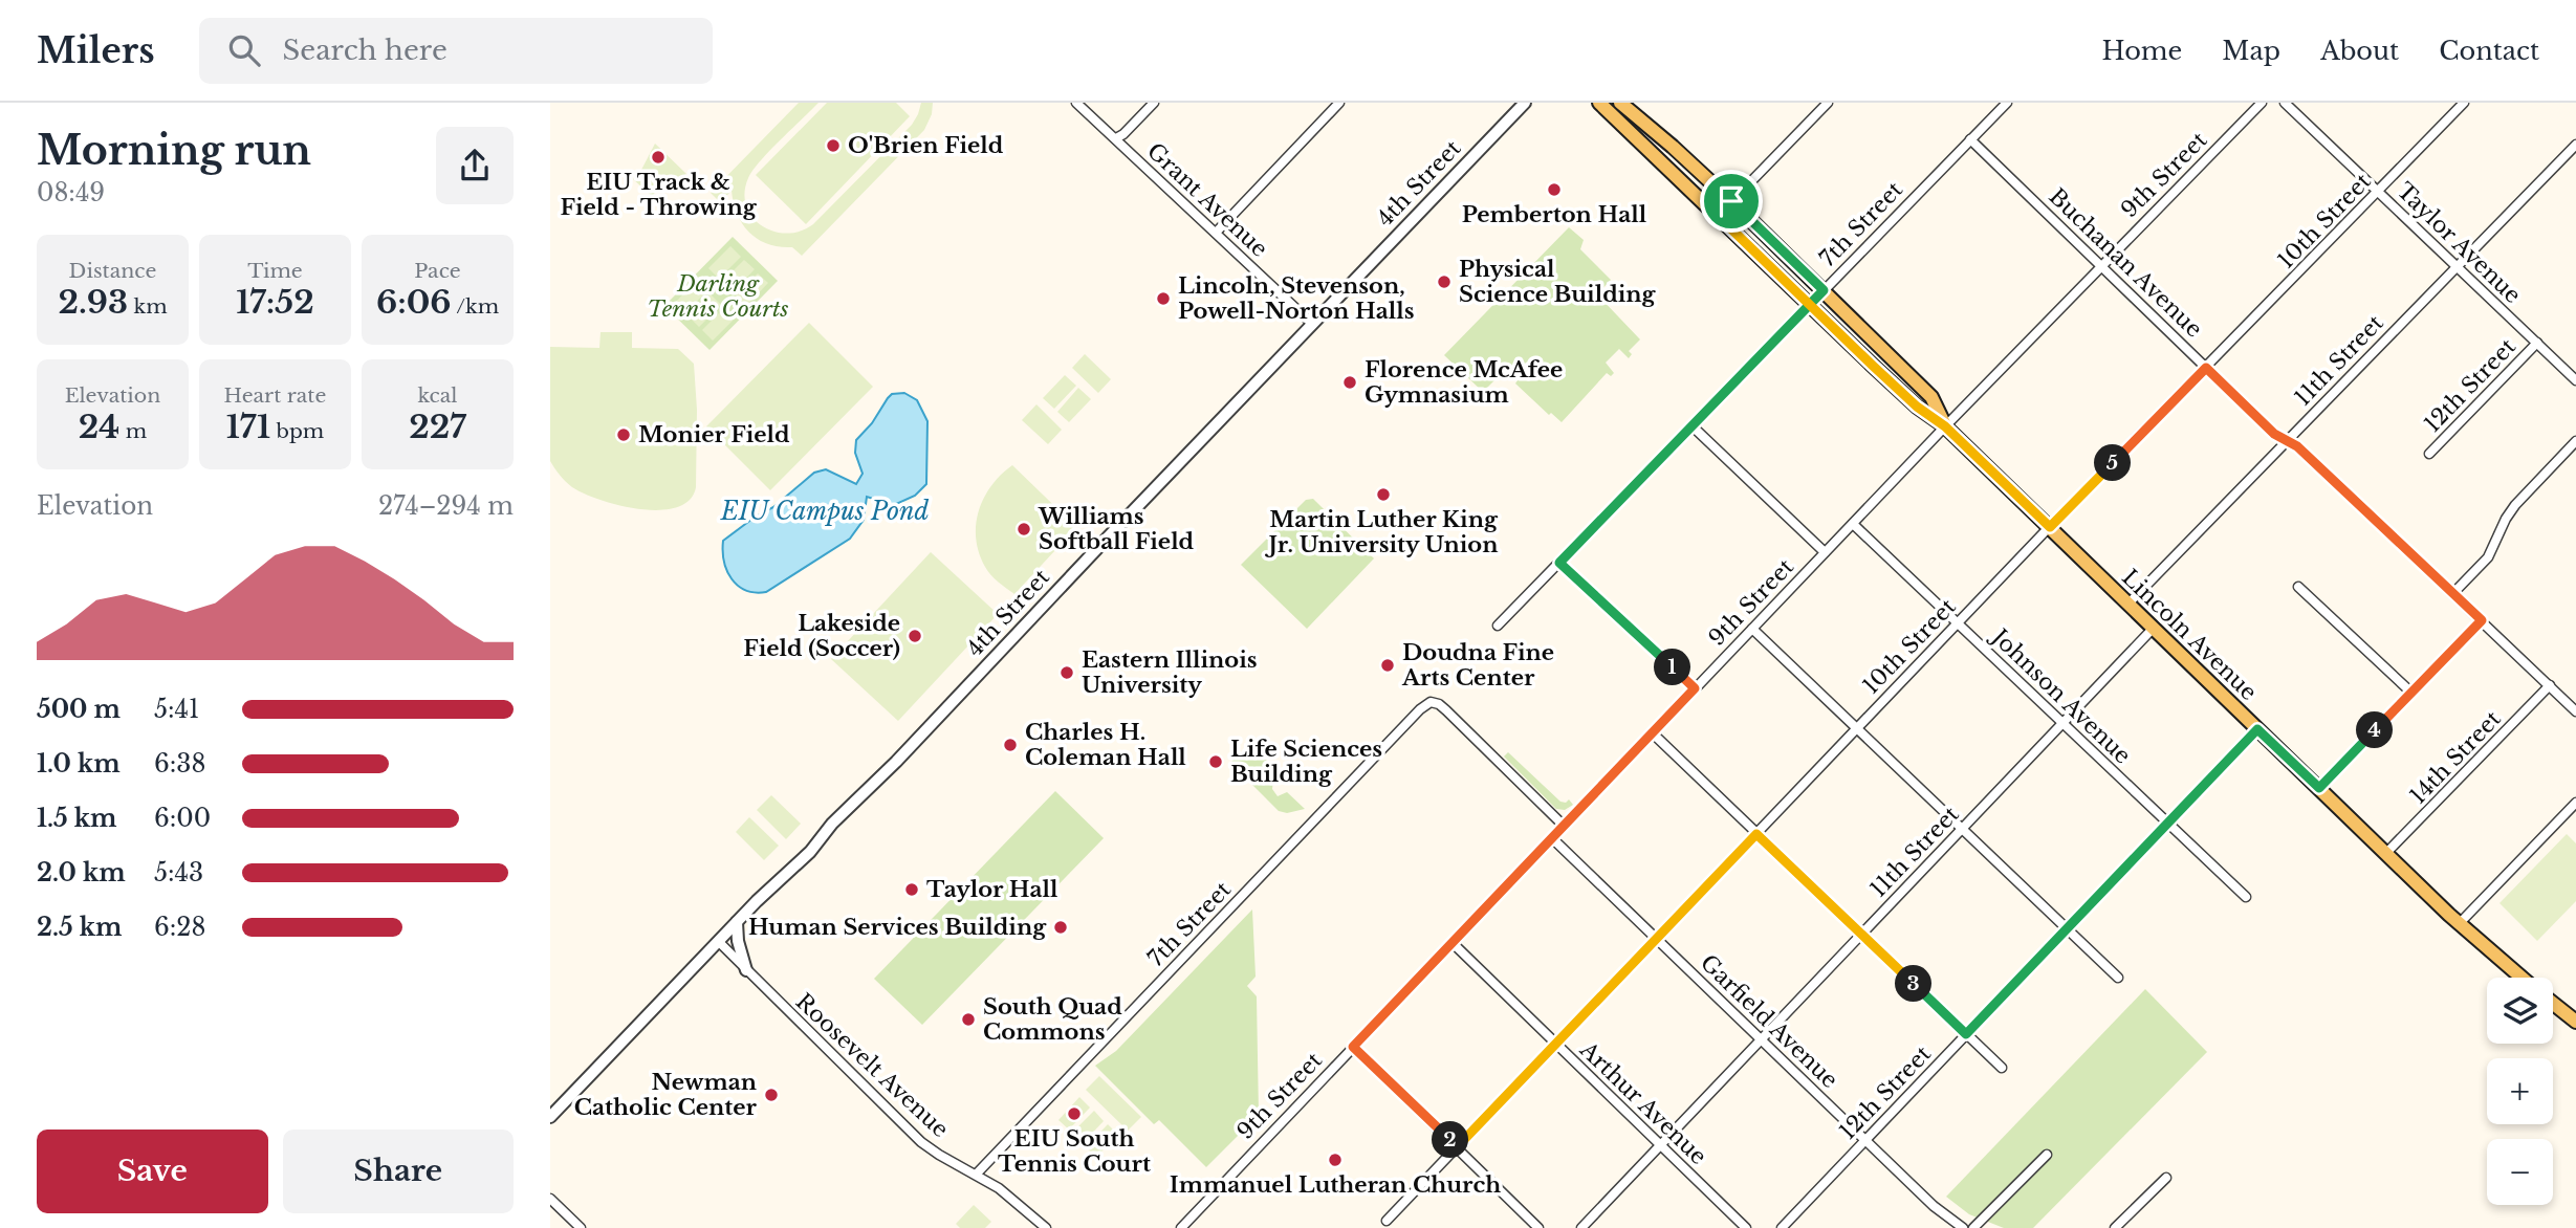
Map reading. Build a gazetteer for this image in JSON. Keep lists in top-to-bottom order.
{
  "streets": {
    "main road": ["Lincoln Avenue"],
    "street": [
      "9th Street",
      "4th Street",
      "Grant Avenue",
      "10th Street",
      "7th Street",
      "Taylor Avenue",
      "Buchanan Avenue",
      "11th Street",
      "12th Street",
      "Johnson Avenue",
      "14th Street",
      "Garfield Avenue",
      "Roosevelt Avenue",
      "Arthur Avenue"
    ]
  },
  "crossings": [
    ["9th Street", "7th Street"],
    ["9th Street", "Buchanan Avenue"],
    ["9th Street", "Lincoln Avenue"],
    ["9th Street", "Johnson Avenue"],
    ["9th Street", "Garfield Avenue"],
    ["9th Street", "Arthur Avenue"],
    ["4th Street", "Grant Avenue"],
    ["4th Street", "Roosevelt Avenue"],
    ["10th Street", "Taylor Avenue"],
    ["10th Street", "Buchanan Avenue"],
    ["10th Street", "Lincoln Avenue"],
    ["10th Street", "Johnson Avenue"],
    ["10th Street", "Garfield Avenue"],
    ["10th Street", "Arthur Avenue"],
    ["7th Street", "Buchanan Avenue"],
    ["7th Street", "Lincoln Avenue"],
    ["7th Street", "Roosevelt Avenue"],
    ["Taylor Avenue", "11th Street"],
    ["Taylor Avenue", "12th Street"],
    ["Buchanan Avenue", "11th Street"],
    ["Buchanan Avenue", "14th Street"],
    ["11th Street", "Lincoln Avenue"],
    ["11th Street", "Johnson Avenue"],
    ["11th Street", "Garfield Avenue"],
    ["11th Street", "Arthur Avenue"],
    ["12th Street", "Lincoln Avenue"],
    ["12th Street", "Johnson Avenue"],
    ["12th Street", "Garfield Avenue"],
    ["Lincoln Avenue", "14th Street"]
  ],
  "water": ["EIU Campus Pond"],
  "parks": ["Darling Tennis Courts"],
  "places": [
    "O'Brien Field",
    "EIU Track & Field - Throwing",
    "Pemberton Hall",
    "Physical Science Building",
    "Lincoln, Stevenson, Powell-Norton Halls",
    "Florence McAfee Gymnasium",
    "Monier Field",
    "Martin Luther King Jr. University Union",
    "Williams Softball Field",
    "Lakeside Field (Soccer)",
    "Doudna Fine Arts Center",
    "Eastern Illinois University",
    "Charles H. Coleman Hall",
    "Life Sciences Building",
    "Taylor Hall",
    "Human Services Building",
    "South Quad Commons",
    "Newman Catholic Center",
    "EIU South Tennis Court",
    "Immanuel Lutheran Church"
  ],
  "page": {
    "header": "Milers",
    "search": "Search here",
    "nav": [
      "Home",
      "Map",
      "About",
      "Contact"
    ],
    "heading": ["Morning run", "08:49"],
    "stats": [
      ["Distance", "2.93 km"],
      ["Time", "17:52"],
      ["Pace", "6:06 /km"],
      ["Elevation", "24 m"],
      ["Heart rate", "171 bpm"],
      ["kcal", "227"]
    ],
    "pins": [
      "5",
      "1",
      "4",
      "3",
      "2"
    ],
    "chart": ["Elevation", "274–294 m"],
    "list": [
      {
        "name": "500 m",
        "note": "5:41"
      },
      {
        "name": "1.0 km",
        "note": "6:38"
      },
      {
        "name": "1.5 km",
        "note": "6:00"
      },
      {
        "name": "2.0 km",
        "note": "5:43"
      },
      {
        "name": "2.5 km",
        "note": "6:28"
      }
    ],
    "map_buttons": ["+", "−"],
    "buttons": ["Save", "Share"]
  }
}
